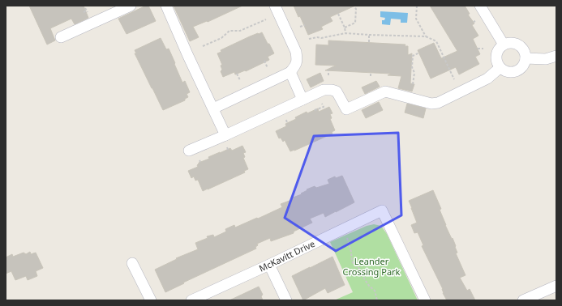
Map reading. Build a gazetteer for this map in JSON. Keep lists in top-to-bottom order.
{
  "streets": {
    "street": ["McKavitt Drive"]
  },
  "parks": ["Leander Crossing Park"]
}
